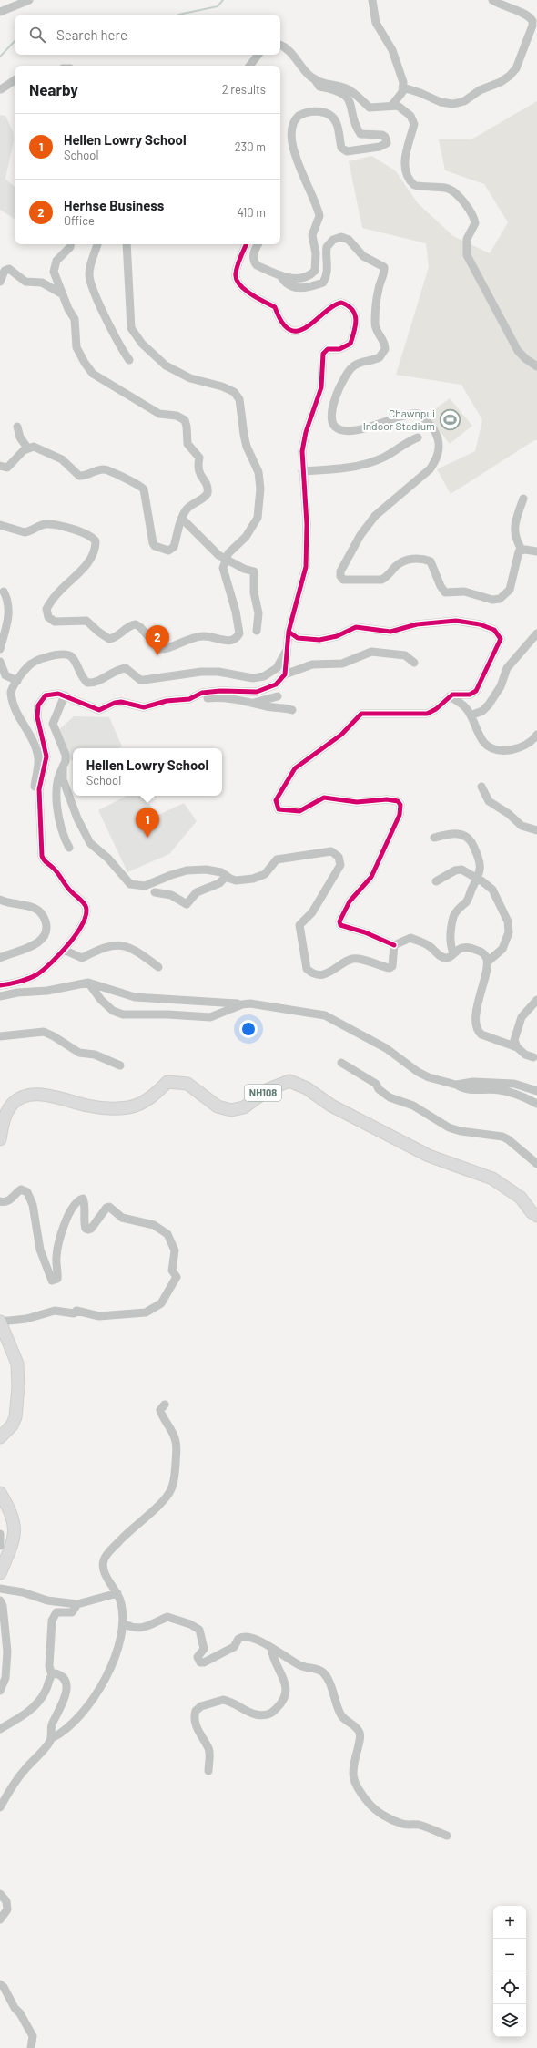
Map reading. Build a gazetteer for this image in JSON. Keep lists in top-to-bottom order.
{
  "streets": {
    "highway": ["NH108"]
  },
  "places": {
    "sports": ["Chawnpui Indoor Stadium"]
  },
  "page": {
    "search": "Search here",
    "heading": ["Nearby", "2 results"],
    "list": [
      {
        "mark": "1",
        "name": "Hellen Lowry School",
        "note": "School",
        "value": "230 m"
      },
      {
        "mark": "2",
        "name": "Herhse Business",
        "note": "Office",
        "value": "410 m"
      }
    ],
    "pins": ["2", "1"],
    "popup": ["Hellen Lowry School", "School"],
    "map_buttons": ["+", "−"]
  }
}
